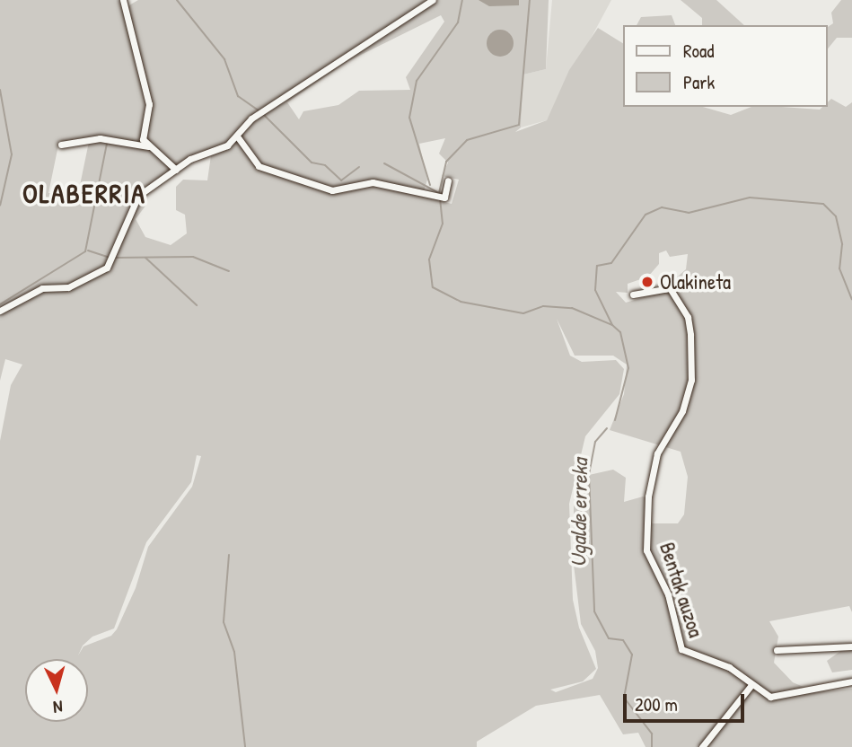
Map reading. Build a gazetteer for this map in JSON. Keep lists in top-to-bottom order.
{
  "streets": {
    "street": ["Bentak auzoa"]
  },
  "districts": ["OLABERRIA"],
  "water": ["Ugalde erreka"],
  "places": ["Olakineta"],
  "legend": ["Road", "Park"],
  "scale_bar": "200 m",
  "north": "bottom"
}
